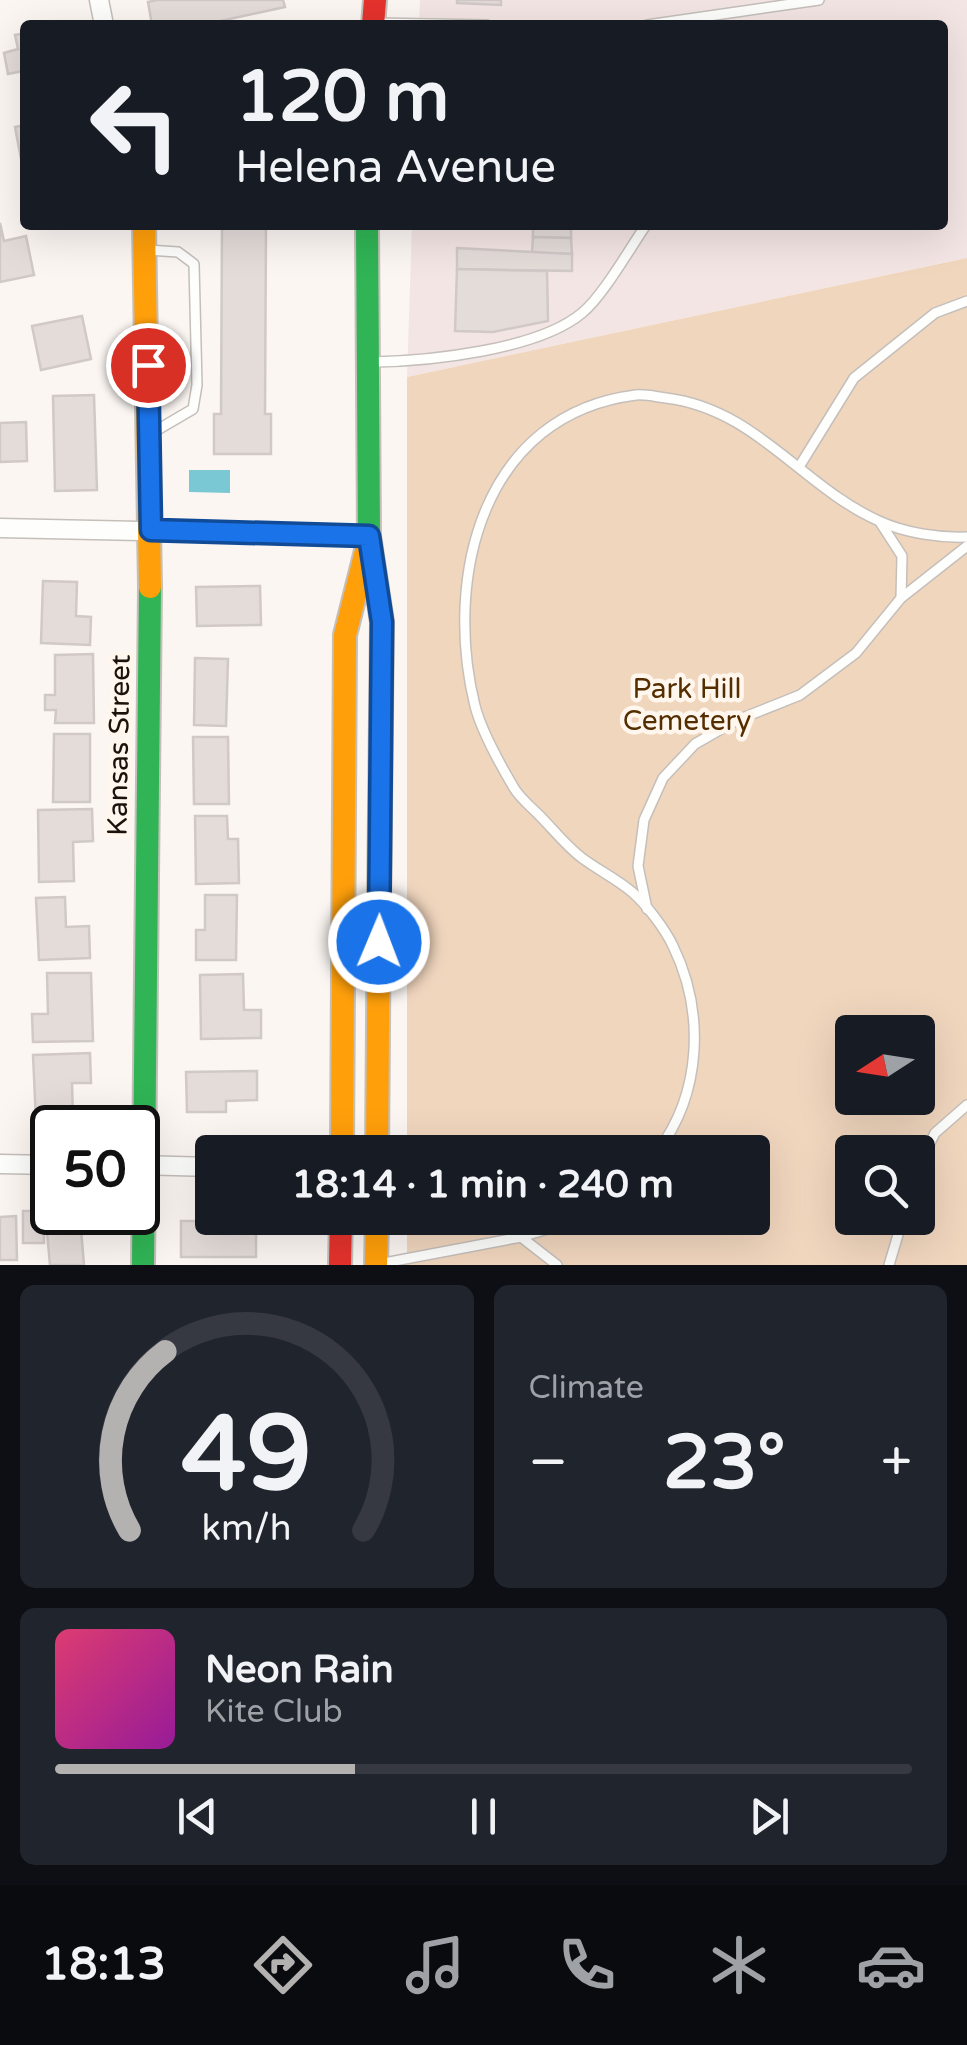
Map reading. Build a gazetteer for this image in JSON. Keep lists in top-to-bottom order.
{
  "streets": {
    "main road": ["Kansas Street"]
  },
  "parks": ["Park Hill Cemetery"],
  "north": "left",
  "page": {
    "turn": ["120 m", "Helena Avenue"],
    "limit": "50",
    "trip": "18:14 · 1 min · 240 m",
    "tile": "Climate",
    "heat": ["−", "23°", "+"],
    "song": ["Neon Rain", "Kite Club"],
    "tabs": "18:13",
    "gauge": ["49", "km/h"]
  }
}
